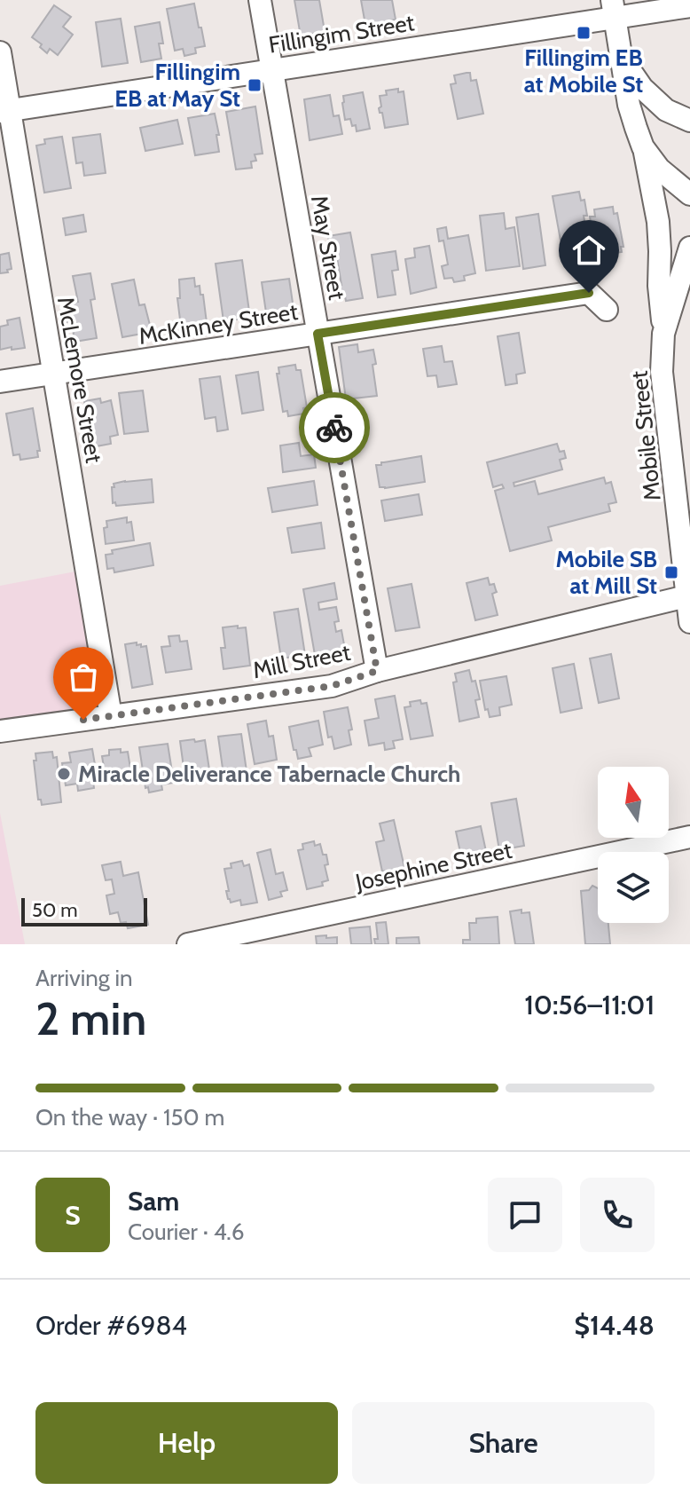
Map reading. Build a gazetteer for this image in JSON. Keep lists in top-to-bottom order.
{
  "streets": {
    "street": [
      "Fillingim Street",
      "May Street",
      "McKinney Street",
      "McLemore Street",
      "Mobile Street",
      "Mill Street",
      "Josephine Street"
    ]
  },
  "crossings": [
    ["Fillingim Street", "May Street"],
    ["Fillingim Street", "McLemore Street"],
    ["May Street", "McKinney Street"],
    ["May Street", "Mill Street"],
    ["McKinney Street", "McLemore Street"],
    ["McLemore Street", "Mill Street"],
    ["Mobile Street", "Mill Street"]
  ],
  "places": {
    "transit": ["Fillingim EB at Mobile St", "Fillingim EB at May St", "Mobile SB at Mill St"],
    "other": ["Miracle Deliverance Tabernacle Church"]
  },
  "scale_bar": "50 m",
  "north": "top",
  "page": {
    "scale": "50 m",
    "heading": ["2 min", "Arriving in", "10:56–11:01"],
    "panel": [
      "Sam",
      "Courier · 4.6",
      "Order #6984",
      "$14.48"
    ],
    "bar": "On the way · 150 m",
    "round": "S",
    "buttons": ["Help", "Share"]
  }
}
